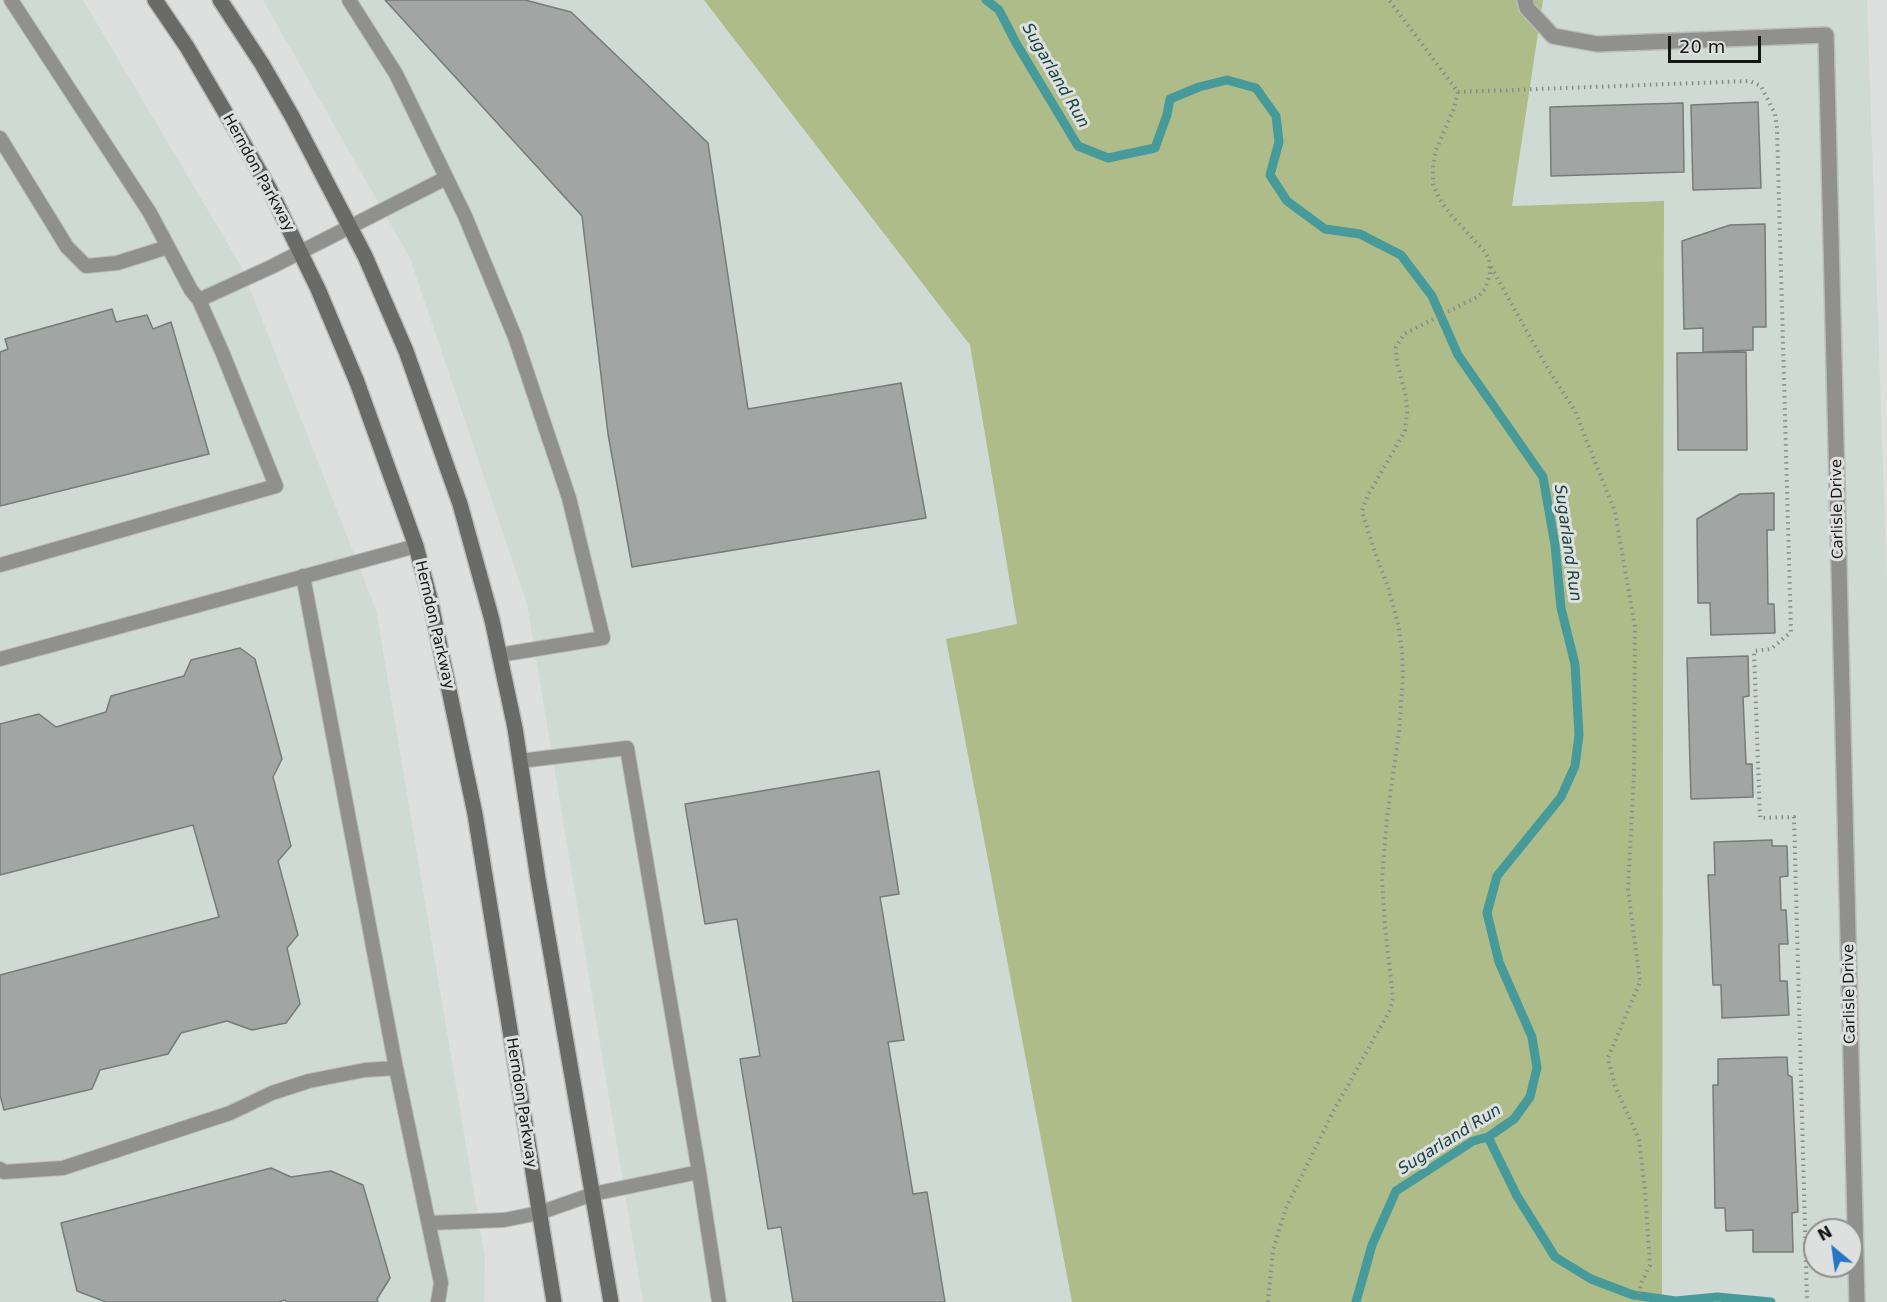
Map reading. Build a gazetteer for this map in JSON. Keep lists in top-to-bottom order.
{
  "streets": {
    "main road": ["Herndon Parkway"],
    "street": ["Carlisle Drive"]
  },
  "water": ["Sugarland Run"],
  "scale_bar": "20 m",
  "north": "top left"
}
